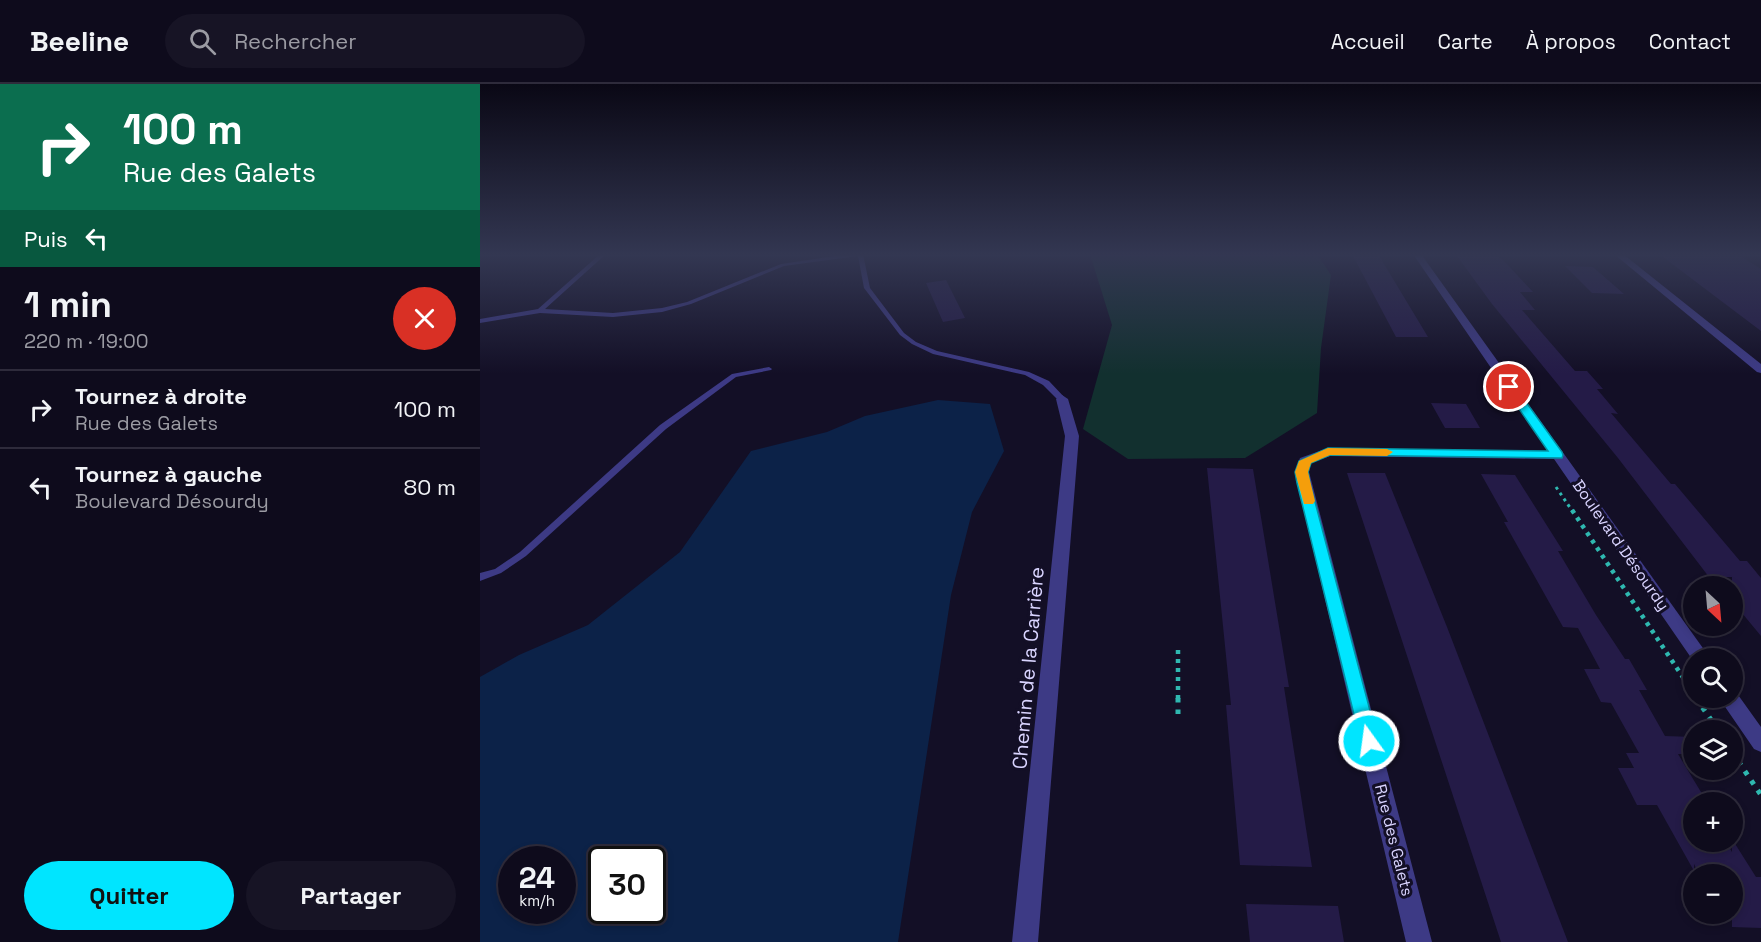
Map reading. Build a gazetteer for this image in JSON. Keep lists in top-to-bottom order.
{
  "streets": {
    "street": ["Boulevard Désourdy", "Chemin de la Carrière", "Rue des Galets"]
  },
  "crossings": [
    ["Boulevard Désourdy", "Rue des Galets"]
  ],
  "north": "bottom right",
  "page": {
    "header": "Beeline",
    "search": "Rechercher",
    "nav": [
      "Accueil",
      "Carte",
      "À propos",
      "Contact"
    ],
    "turn": ["100 m", "Rue des Galets"],
    "then": "Puis",
    "heading": ["1 min", "220 m · 19:00"],
    "list": [
      {
        "name": "Tournez à droite",
        "note": "Rue des Galets",
        "value": "100 m"
      },
      {
        "name": "Tournez à gauche",
        "note": "Boulevard Désourdy",
        "value": "80 m"
      }
    ],
    "map_buttons": ["+", "−"],
    "speed": "24 km/h",
    "limit": "30",
    "buttons": ["Quitter", "Partager"]
  }
}
